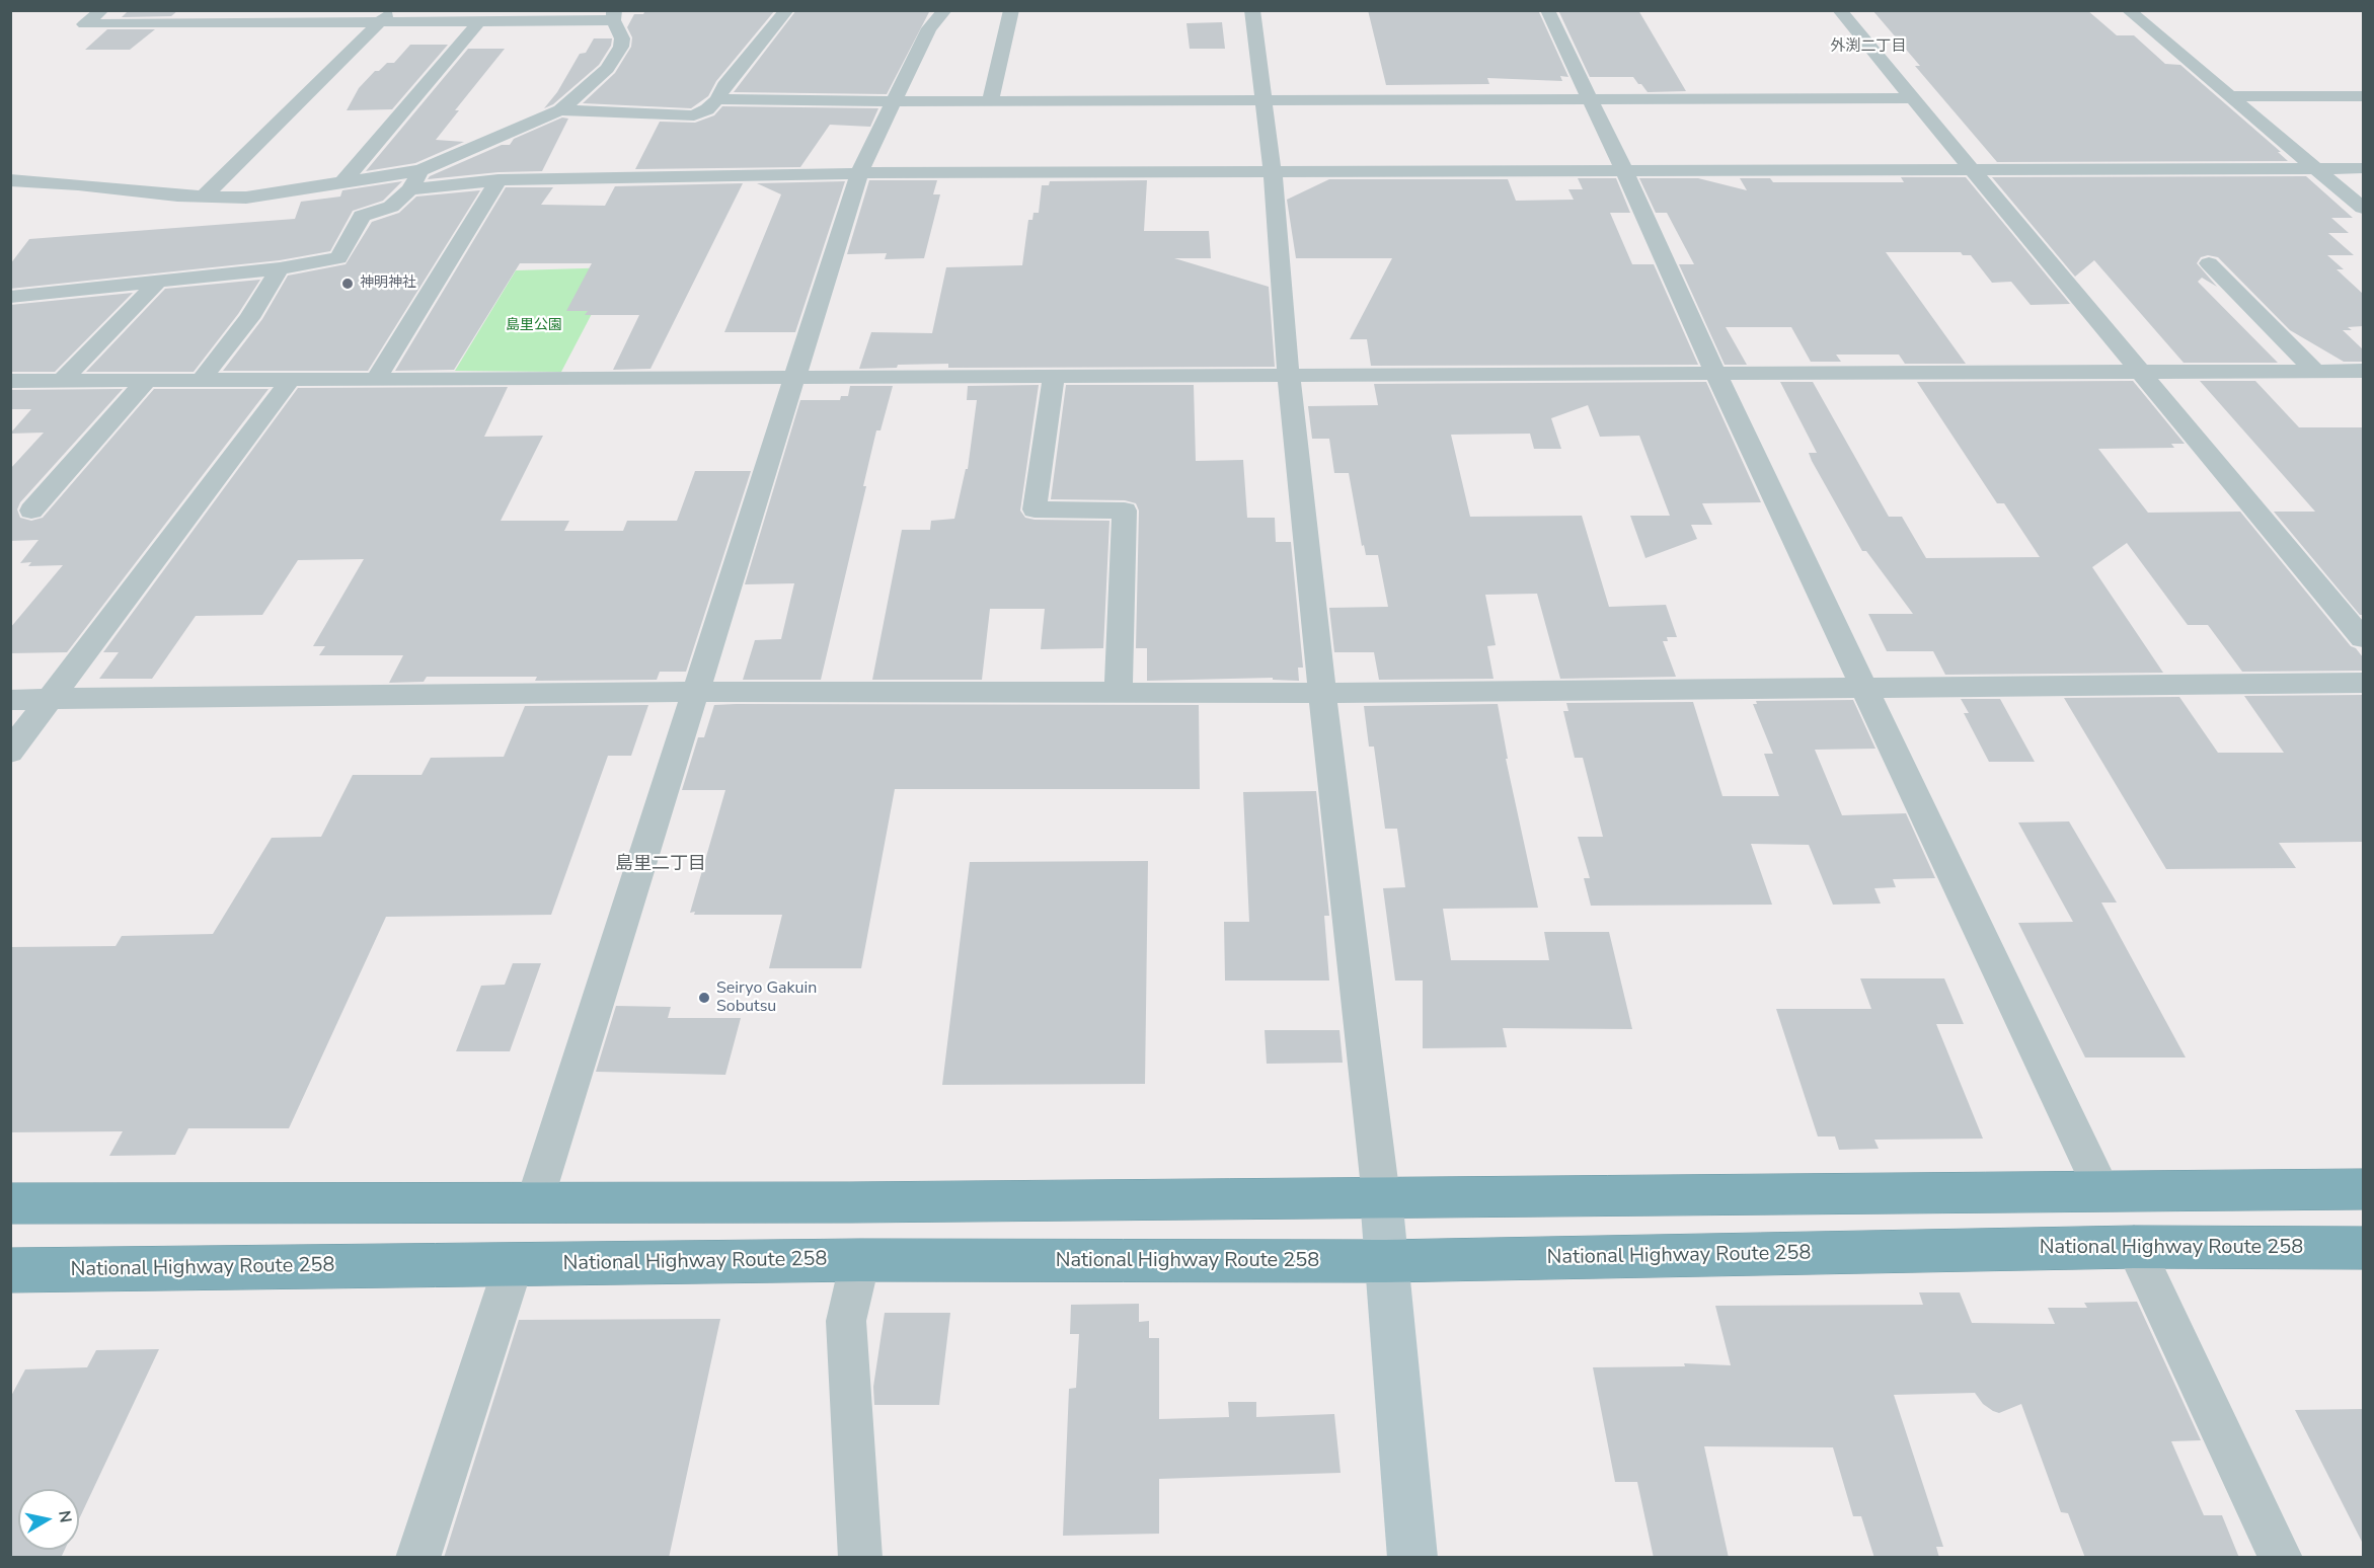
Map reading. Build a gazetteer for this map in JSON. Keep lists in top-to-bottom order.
{
  "streets": {
    "highway": ["National Highway Route 258"]
  },
  "districts": ["外渕二丁目", "島里二丁目"],
  "parks": ["島里公園"],
  "places": ["神明神社", "Seiryo Gakuin Sobutsu"],
  "north": "right"
}
